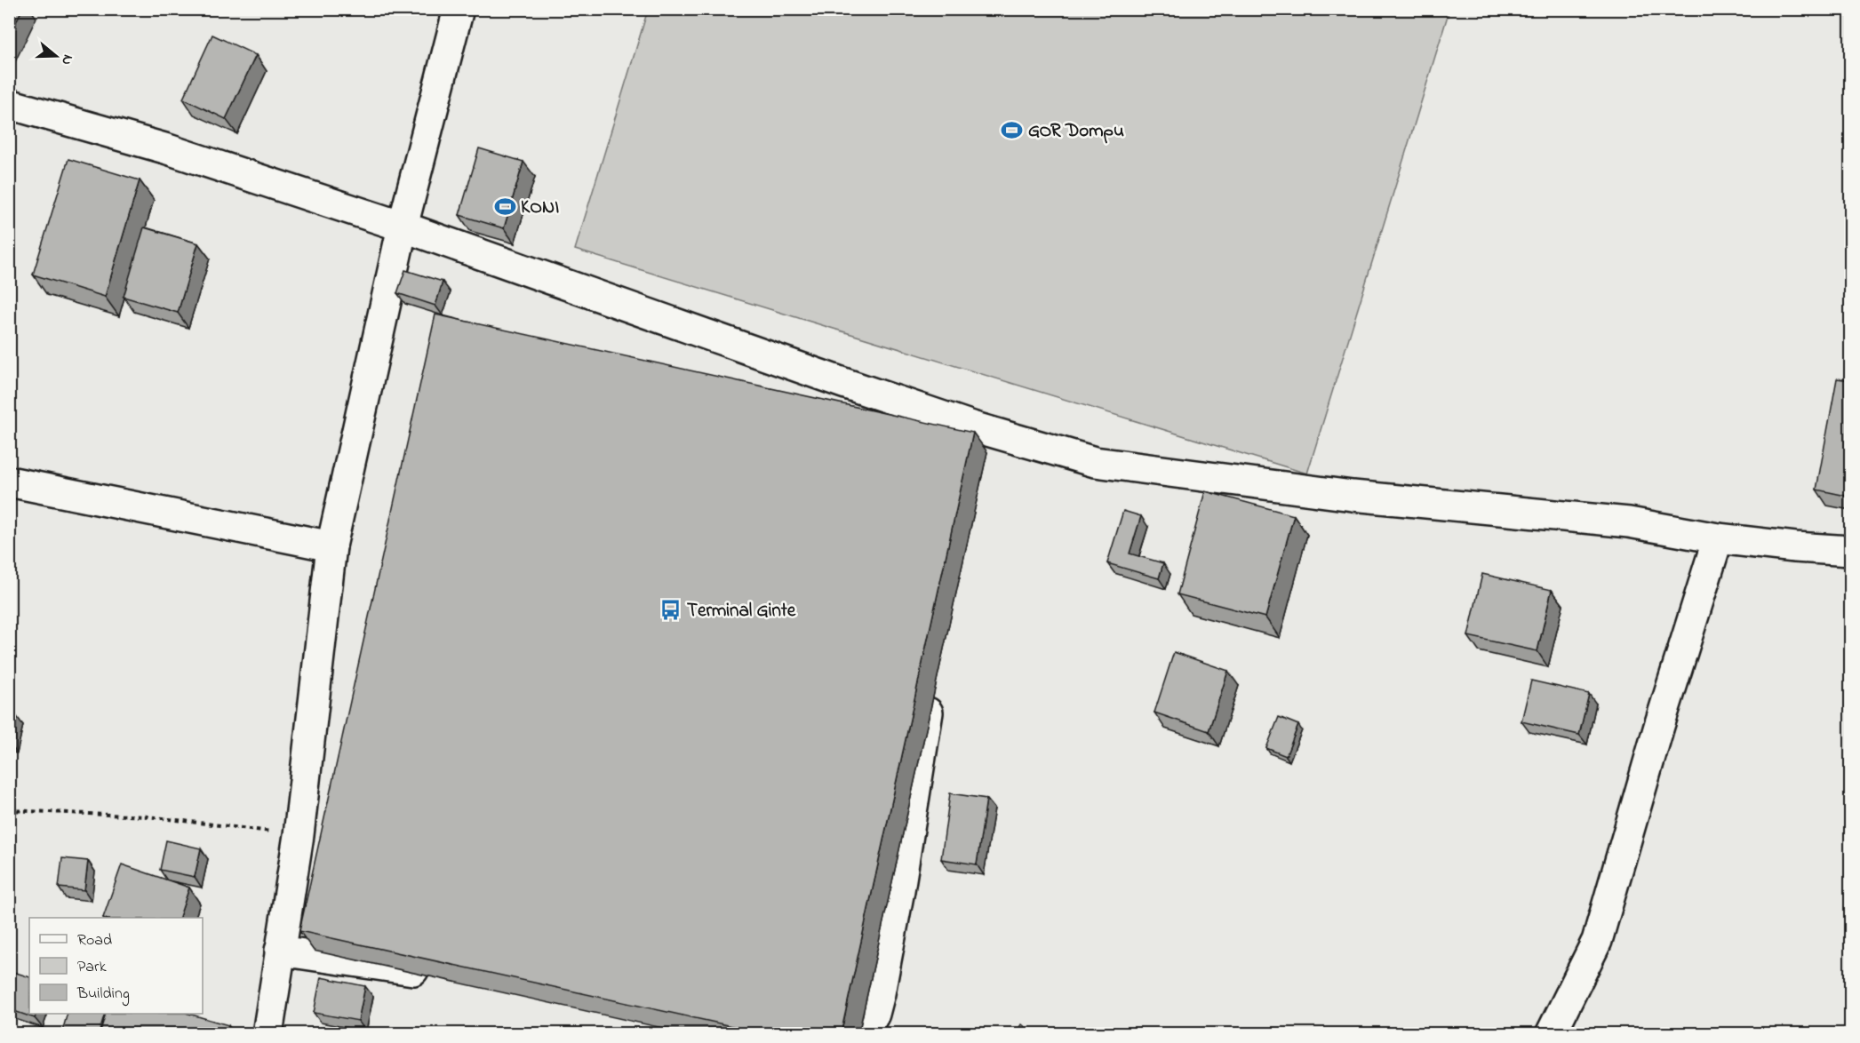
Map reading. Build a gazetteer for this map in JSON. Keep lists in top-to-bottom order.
{
  "places": {
    "sports": ["GOR Dompu", "KONI"],
    "bus stop": ["Terminal Ginte"]
  },
  "legend": ["Road", "Park", "Building"],
  "north": "right"
}
